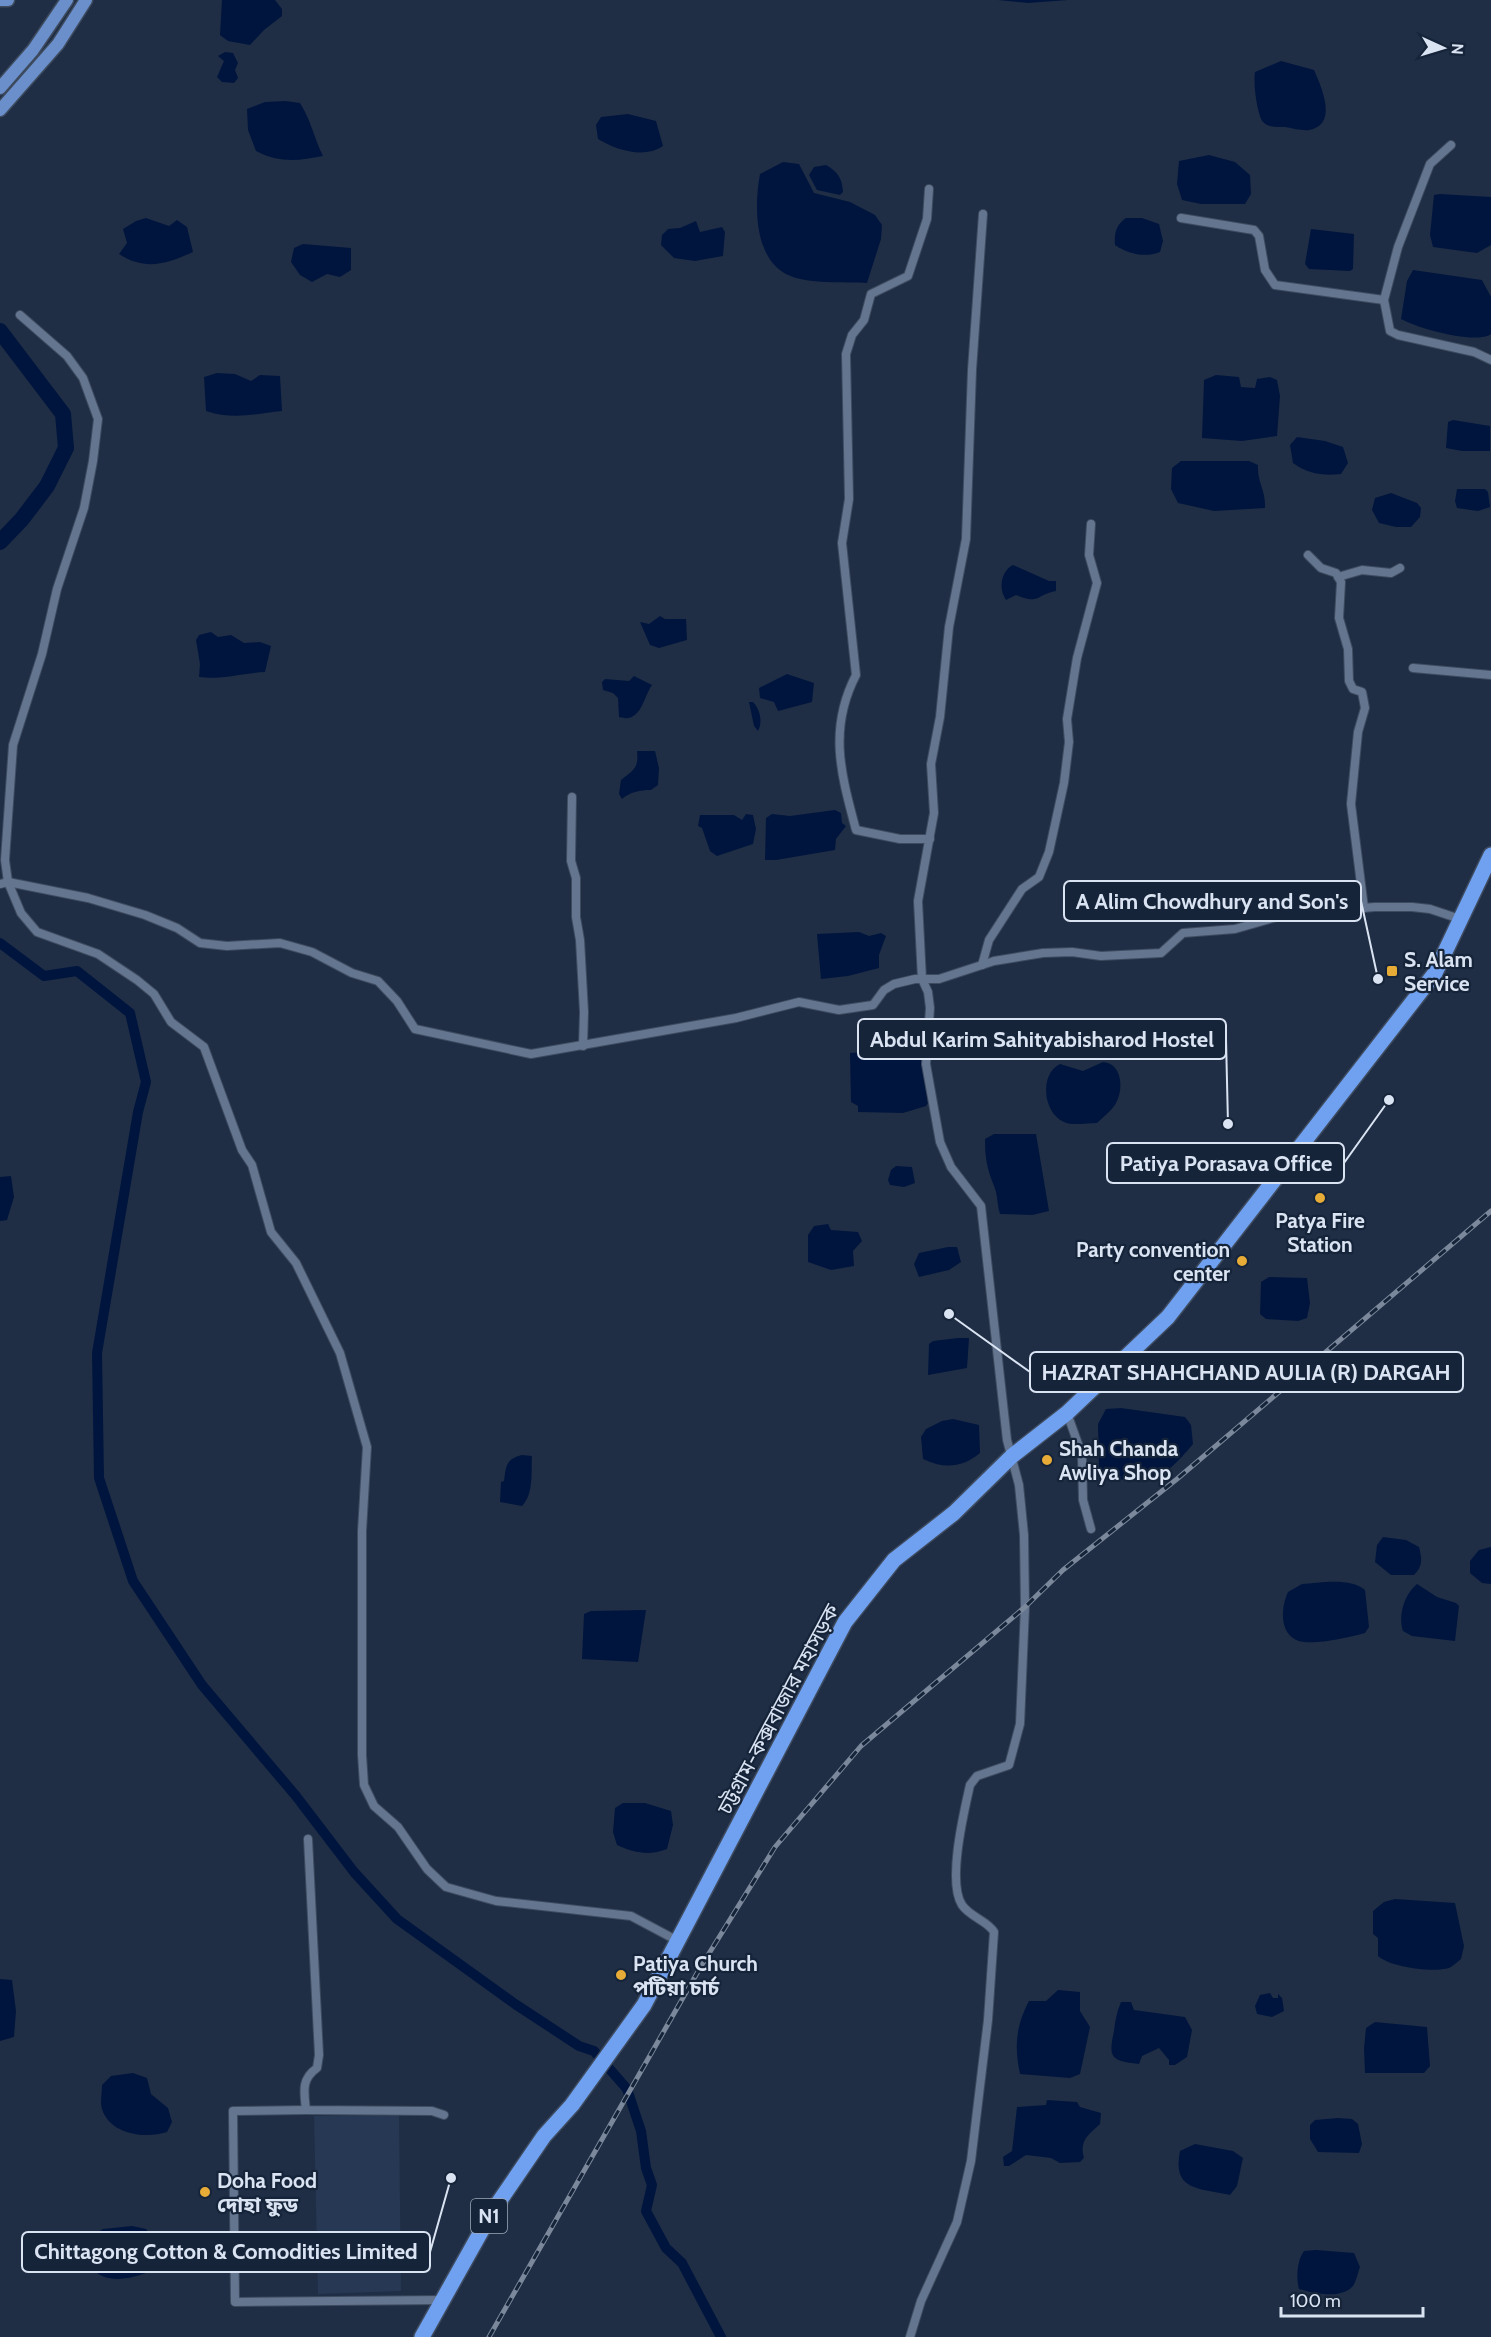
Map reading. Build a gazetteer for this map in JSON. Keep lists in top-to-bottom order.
{
  "streets": {
    "highway": ["চট্টগ্রাম-কক্সবাজার মহাসড়ক", "N1"]
  },
  "places": {
    "transit": ["S. Alam Service"],
    "other": [
      "A Alim Chowdhury and Son's",
      "Patiya Porasava Office",
      "Abdul Karim Sahityabisharod Hostel",
      "Patya Fire Station",
      "Party convention center",
      "HAZRAT SHAHCHAND AULIA (R) DARGAH",
      "Shah Chanda Awliya Shop",
      "Patiya Church পটিয়া চার্চ",
      "Chittagong Cotton & Comodities Limited",
      "Doha Food দোহা ফুড"
    ]
  },
  "scale_bar": "100 m",
  "north": "right"
}
